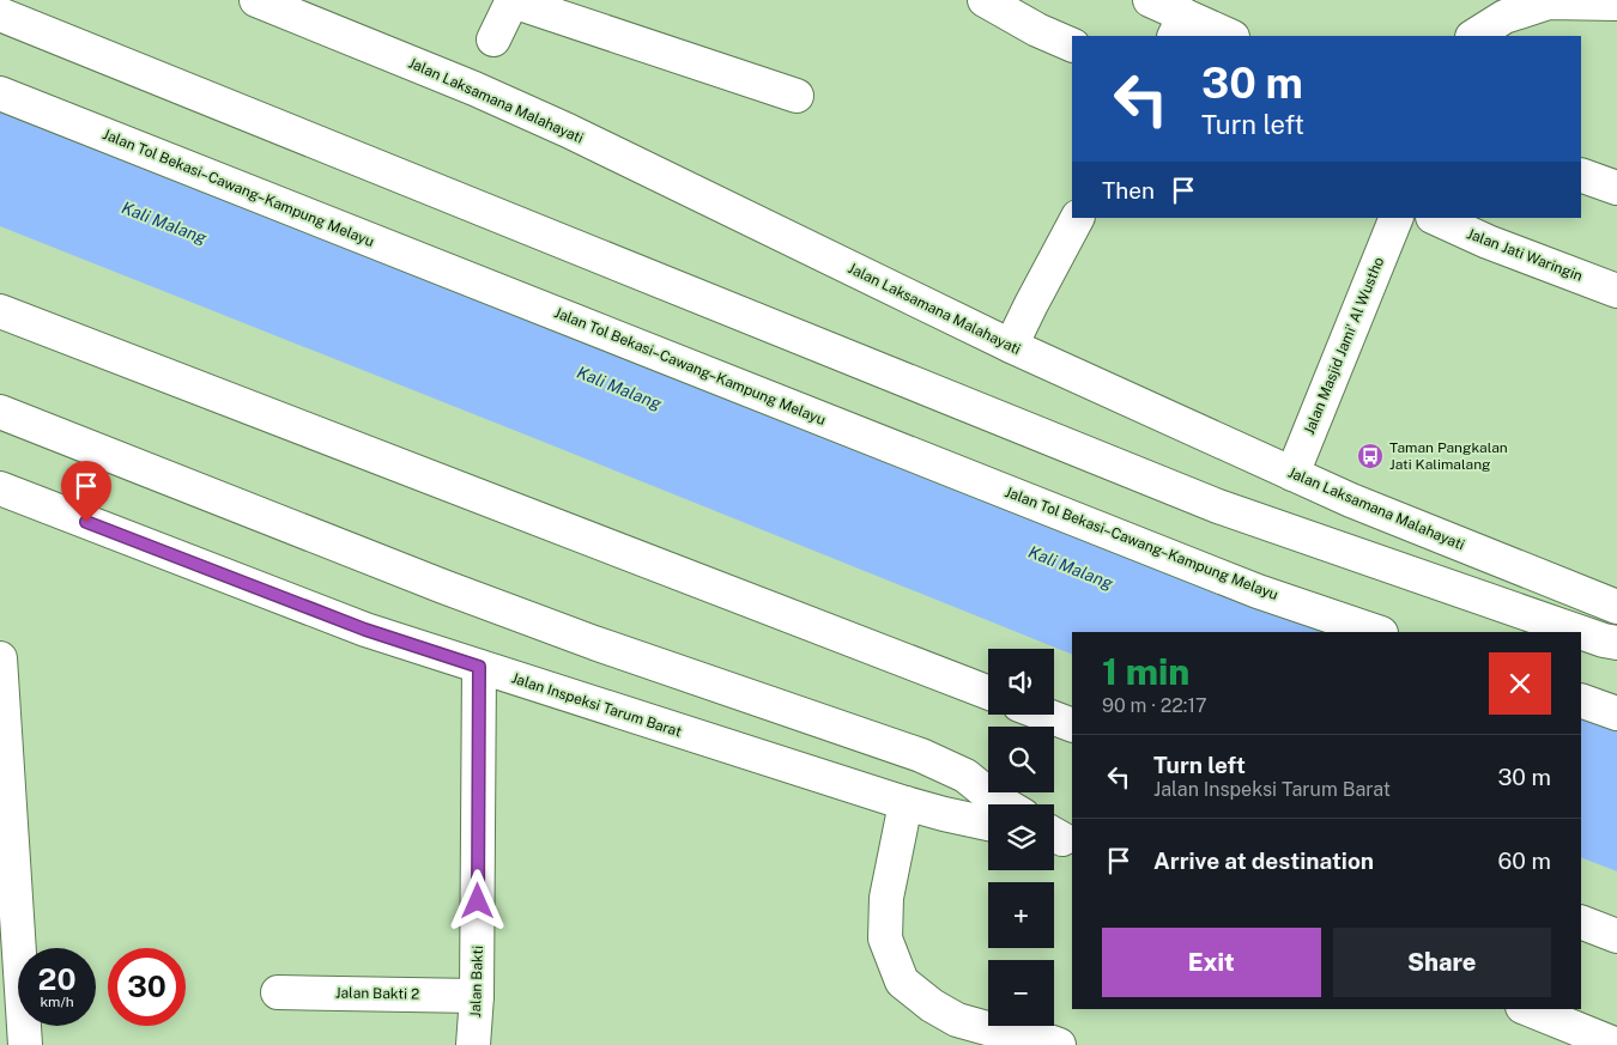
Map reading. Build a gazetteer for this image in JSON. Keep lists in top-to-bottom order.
{
  "streets": {
    "main road": [
      "Jalan Laksamana Malahayati",
      "Jalan Tol Bekasi–Cawang–Kampung Melayu",
      "Jalan Jati Waringin",
      "Jalan Masjid Jami' Al Wustho",
      "Jalan Inspeksi Tarum Barat",
      "Jalan Bakti",
      "Jalan Bakti 2"
    ]
  },
  "crossings": [
    ["Jalan Laksamana Malahayati", "Jalan Masjid Jami' Al Wustho"],
    ["Jalan Inspeksi Tarum Barat", "Jalan Bakti"],
    ["Jalan Bakti", "Jalan Bakti 2"]
  ],
  "water": ["Kali Malang"],
  "places": {
    "bus stop": ["Taman Pangkalan Jati Kalimalang"]
  },
  "page": {
    "turn": ["30 m", "Turn left"],
    "then": "Then",
    "heading": ["1 min", "90 m · 22:17"],
    "map_buttons": ["+", "−"],
    "list": [
      {
        "name": "Turn left",
        "note": "Jalan Inspeksi Tarum Barat",
        "value": "30 m"
      },
      {
        "name": "Arrive at destination",
        "value": "60 m"
      }
    ],
    "buttons": ["Exit", "Share"],
    "speed": "20 km/h",
    "limit": "30"
  }
}
